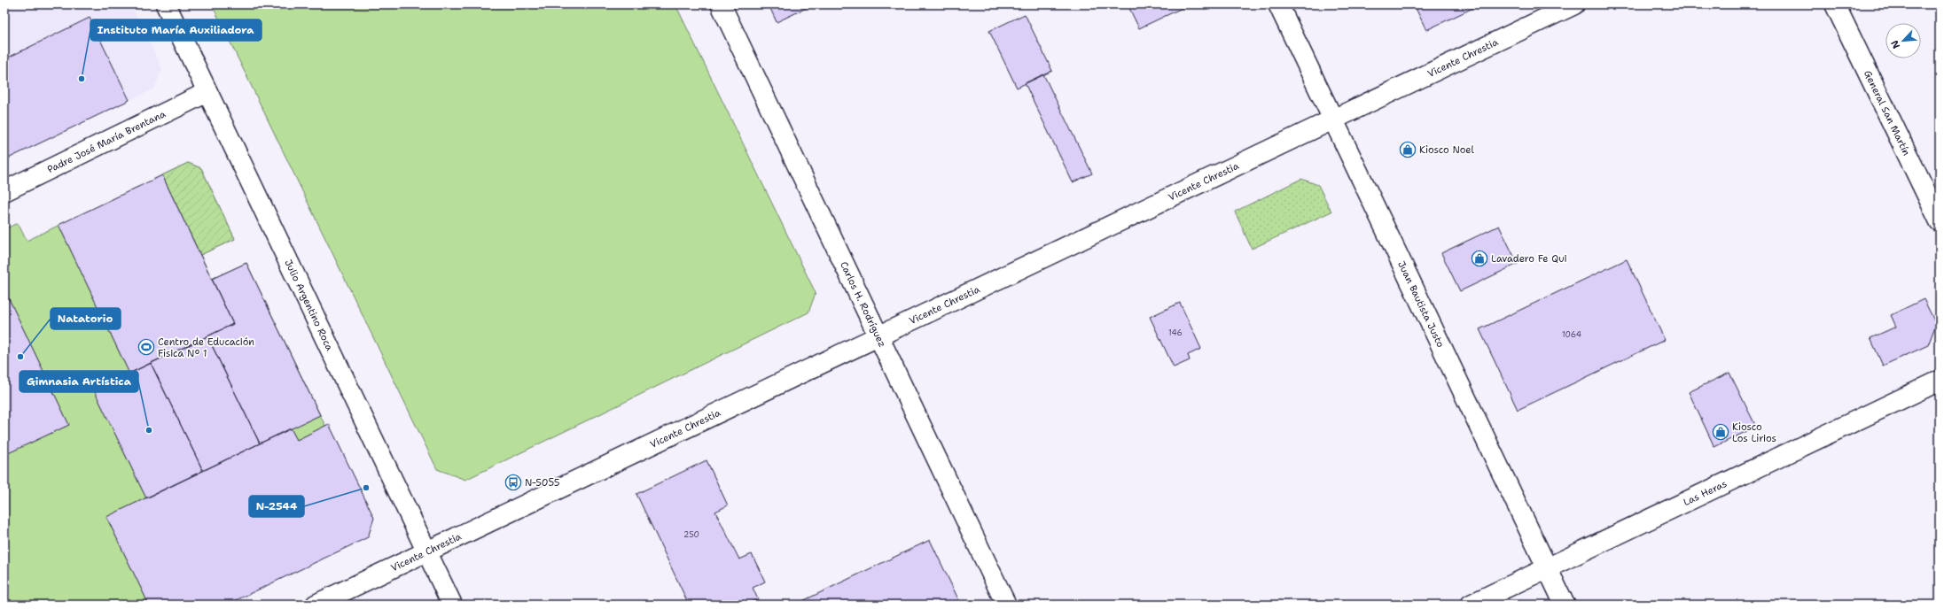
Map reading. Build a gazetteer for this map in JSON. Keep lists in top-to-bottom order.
{
  "streets": {
    "street": [
      "Vicente Chrestia",
      "General San Martín",
      "Padre José María Brentana",
      "Julio Argentino Roca",
      "Carlos H. Rodríguez",
      "Juan Bautista Justo",
      "Las Heras"
    ]
  },
  "crossings": [
    ["Vicente Chrestia", "Julio Argentino Roca"],
    ["Vicente Chrestia", "Carlos H. Rodríguez"],
    ["Vicente Chrestia", "Juan Bautista Justo"],
    ["Padre José María Brentana", "Julio Argentino Roca"],
    ["Juan Bautista Justo", "Las Heras"]
  ],
  "places": {
    "other": [
      "Instituto María Auxiliadora",
      "Natatorio",
      "Gimnasia Artística",
      "N-2544"
    ],
    "shop": ["Kiosco Noel", "Lavadero Fe Qui", "Kiosco Los Lirios"],
    "sports": ["Centro de Educación Fisica Nº 1"],
    "bus stop": ["N-5055"]
  },
  "house_numbers": ["146", "1064", "250"],
  "north": "bottom left"
}
